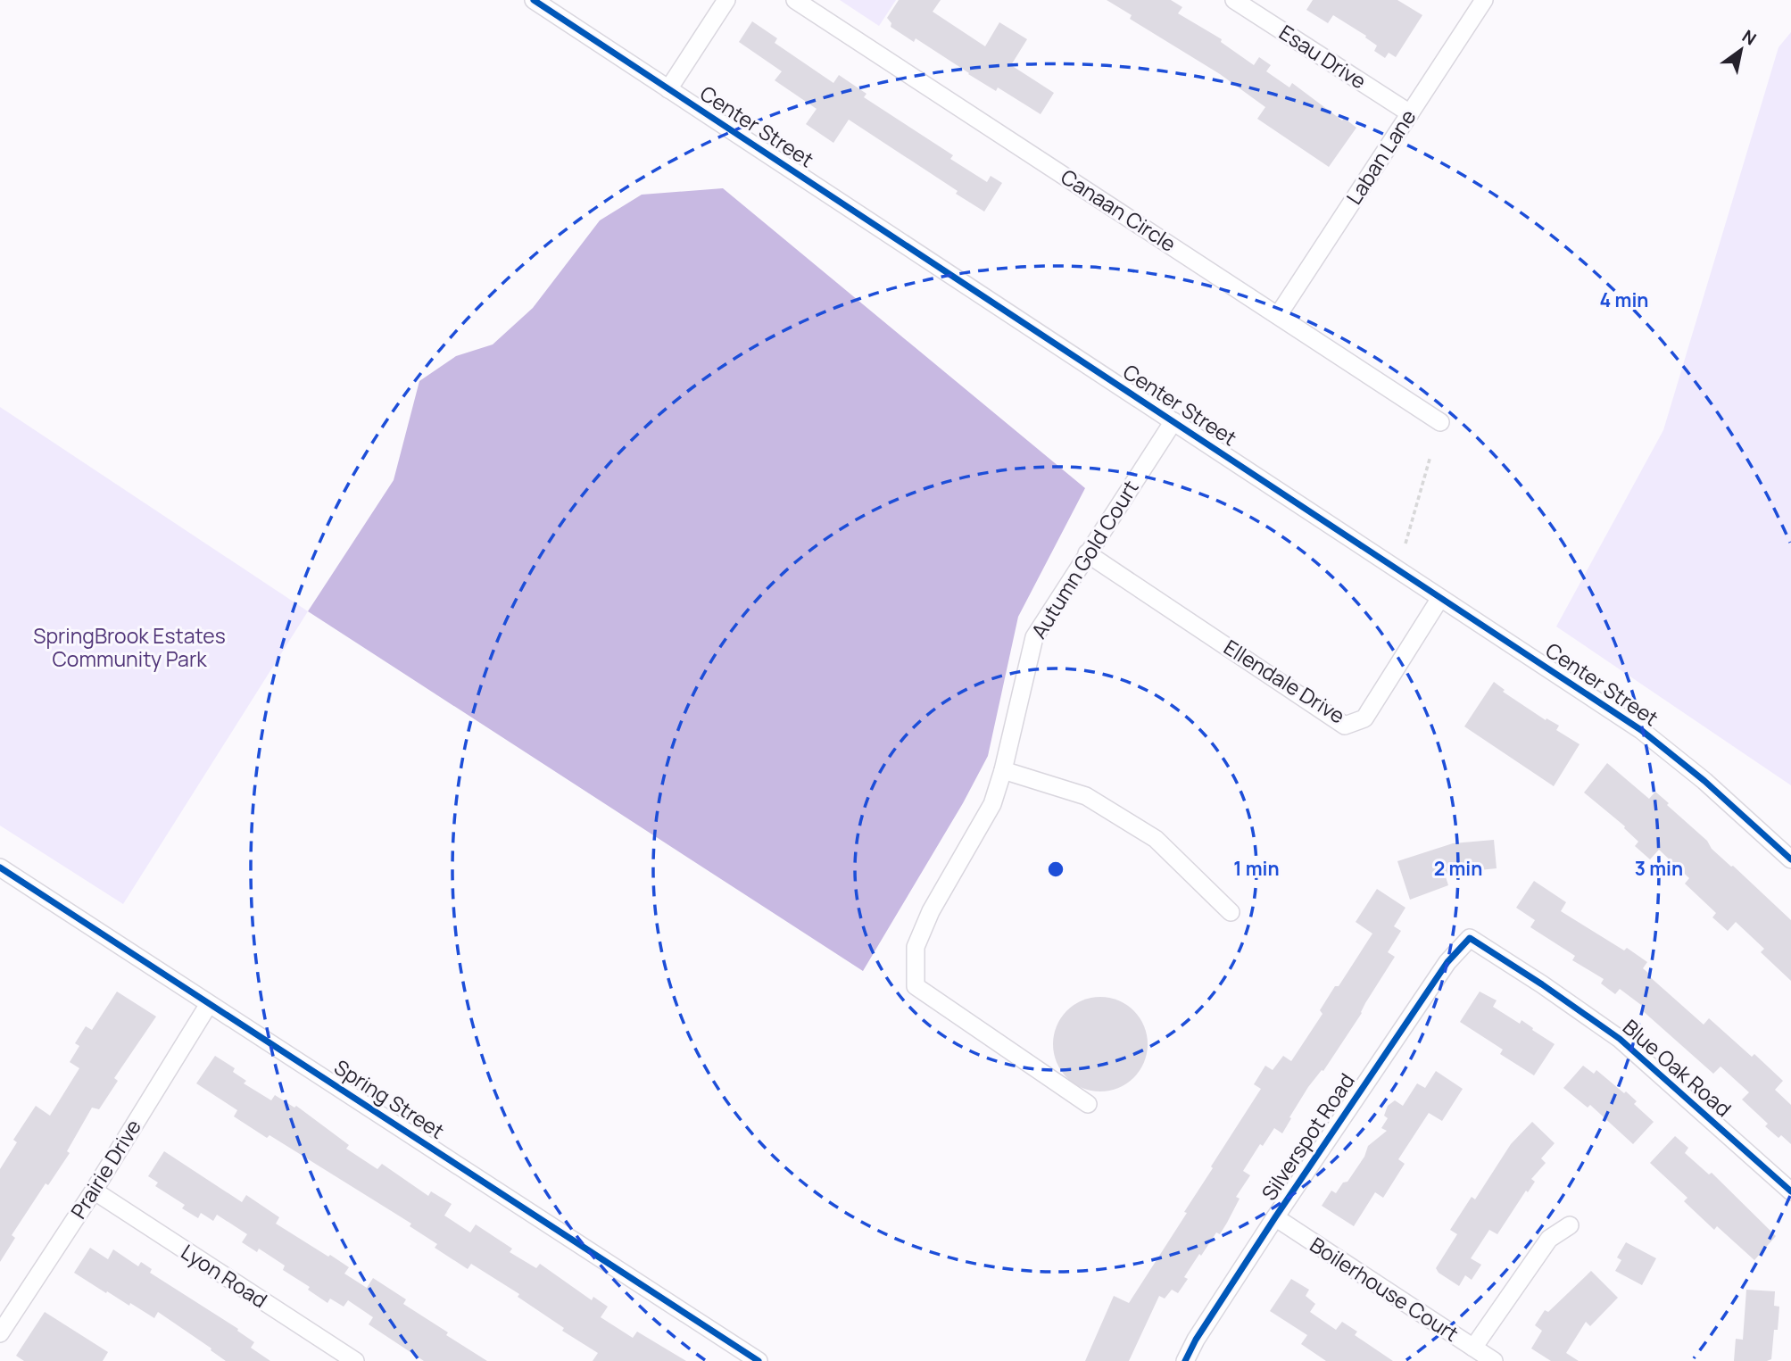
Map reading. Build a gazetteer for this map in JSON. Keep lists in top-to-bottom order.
{
  "streets": {
    "street": [
      "Esau Drive",
      "Center Street",
      "Laban Lane",
      "Canaan Circle",
      "Autumn Gold Court",
      "Ellendale Drive",
      "Blue Oak Road",
      "Spring Street",
      "Silverspot Road",
      "Prairie Drive",
      "Lyon Road",
      "Boilerhouse Court"
    ]
  },
  "crossings": [
    ["Esau Drive", "Laban Lane"],
    ["Center Street", "Autumn Gold Court"],
    ["Center Street", "Ellendale Drive"],
    ["Laban Lane", "Canaan Circle"],
    ["Autumn Gold Court", "Ellendale Drive"],
    ["Blue Oak Road", "Silverspot Road"],
    ["Spring Street", "Prairie Drive"],
    ["Silverspot Road", "Boilerhouse Court"],
    ["Prairie Drive", "Lyon Road"]
  ],
  "parks": ["SpringBrook Estates Community Park"],
  "north": "top right",
  "rings": [
    "4 min",
    "1 min",
    "2 min",
    "3 min"
  ]
}
